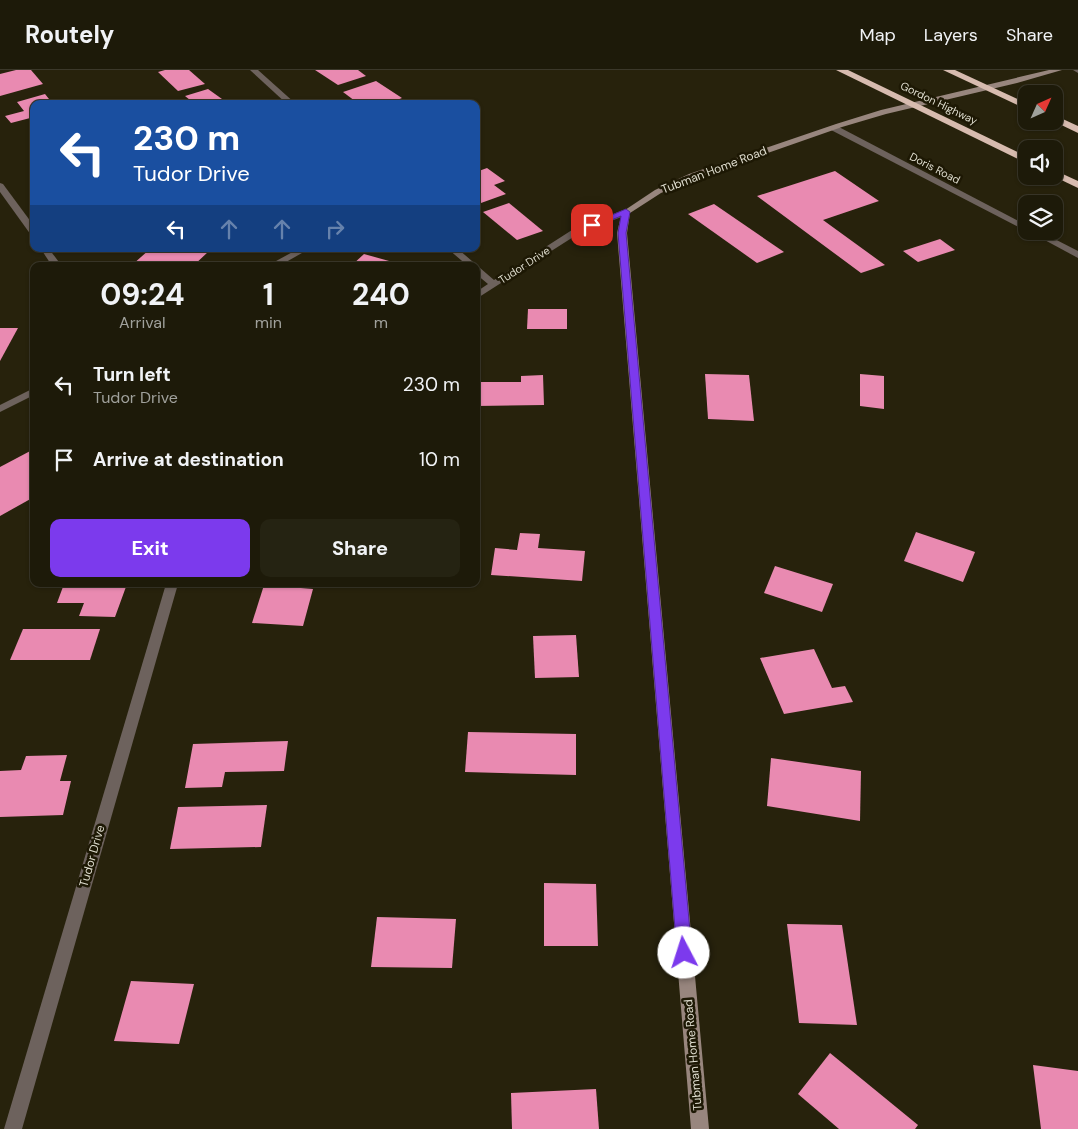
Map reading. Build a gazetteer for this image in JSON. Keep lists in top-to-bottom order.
{
  "streets": {
    "highway": ["Gordon Highway"],
    "street": ["Doris Road", "Tubman Home Road", "Tudor Drive"]
  },
  "crossings": [
    ["Gordon Highway", "Tubman Home Road"],
    ["Doris Road", "Tubman Home Road"],
    ["Tubman Home Road", "Tudor Drive"]
  ],
  "north": "top right",
  "page": {
    "header": "Routely",
    "nav": ["Map", "Layers", "Share"],
    "turn": ["230 m", "Tudor Drive"],
    "eta": [
      "09:24",
      "Arrival",
      "1",
      "min",
      "240",
      "m"
    ],
    "list": [
      {
        "name": "Turn left",
        "note": "Tudor Drive",
        "value": "230 m"
      },
      {
        "name": "Arrive at destination",
        "value": "10 m"
      }
    ],
    "buttons": ["Exit", "Share"]
  }
}
